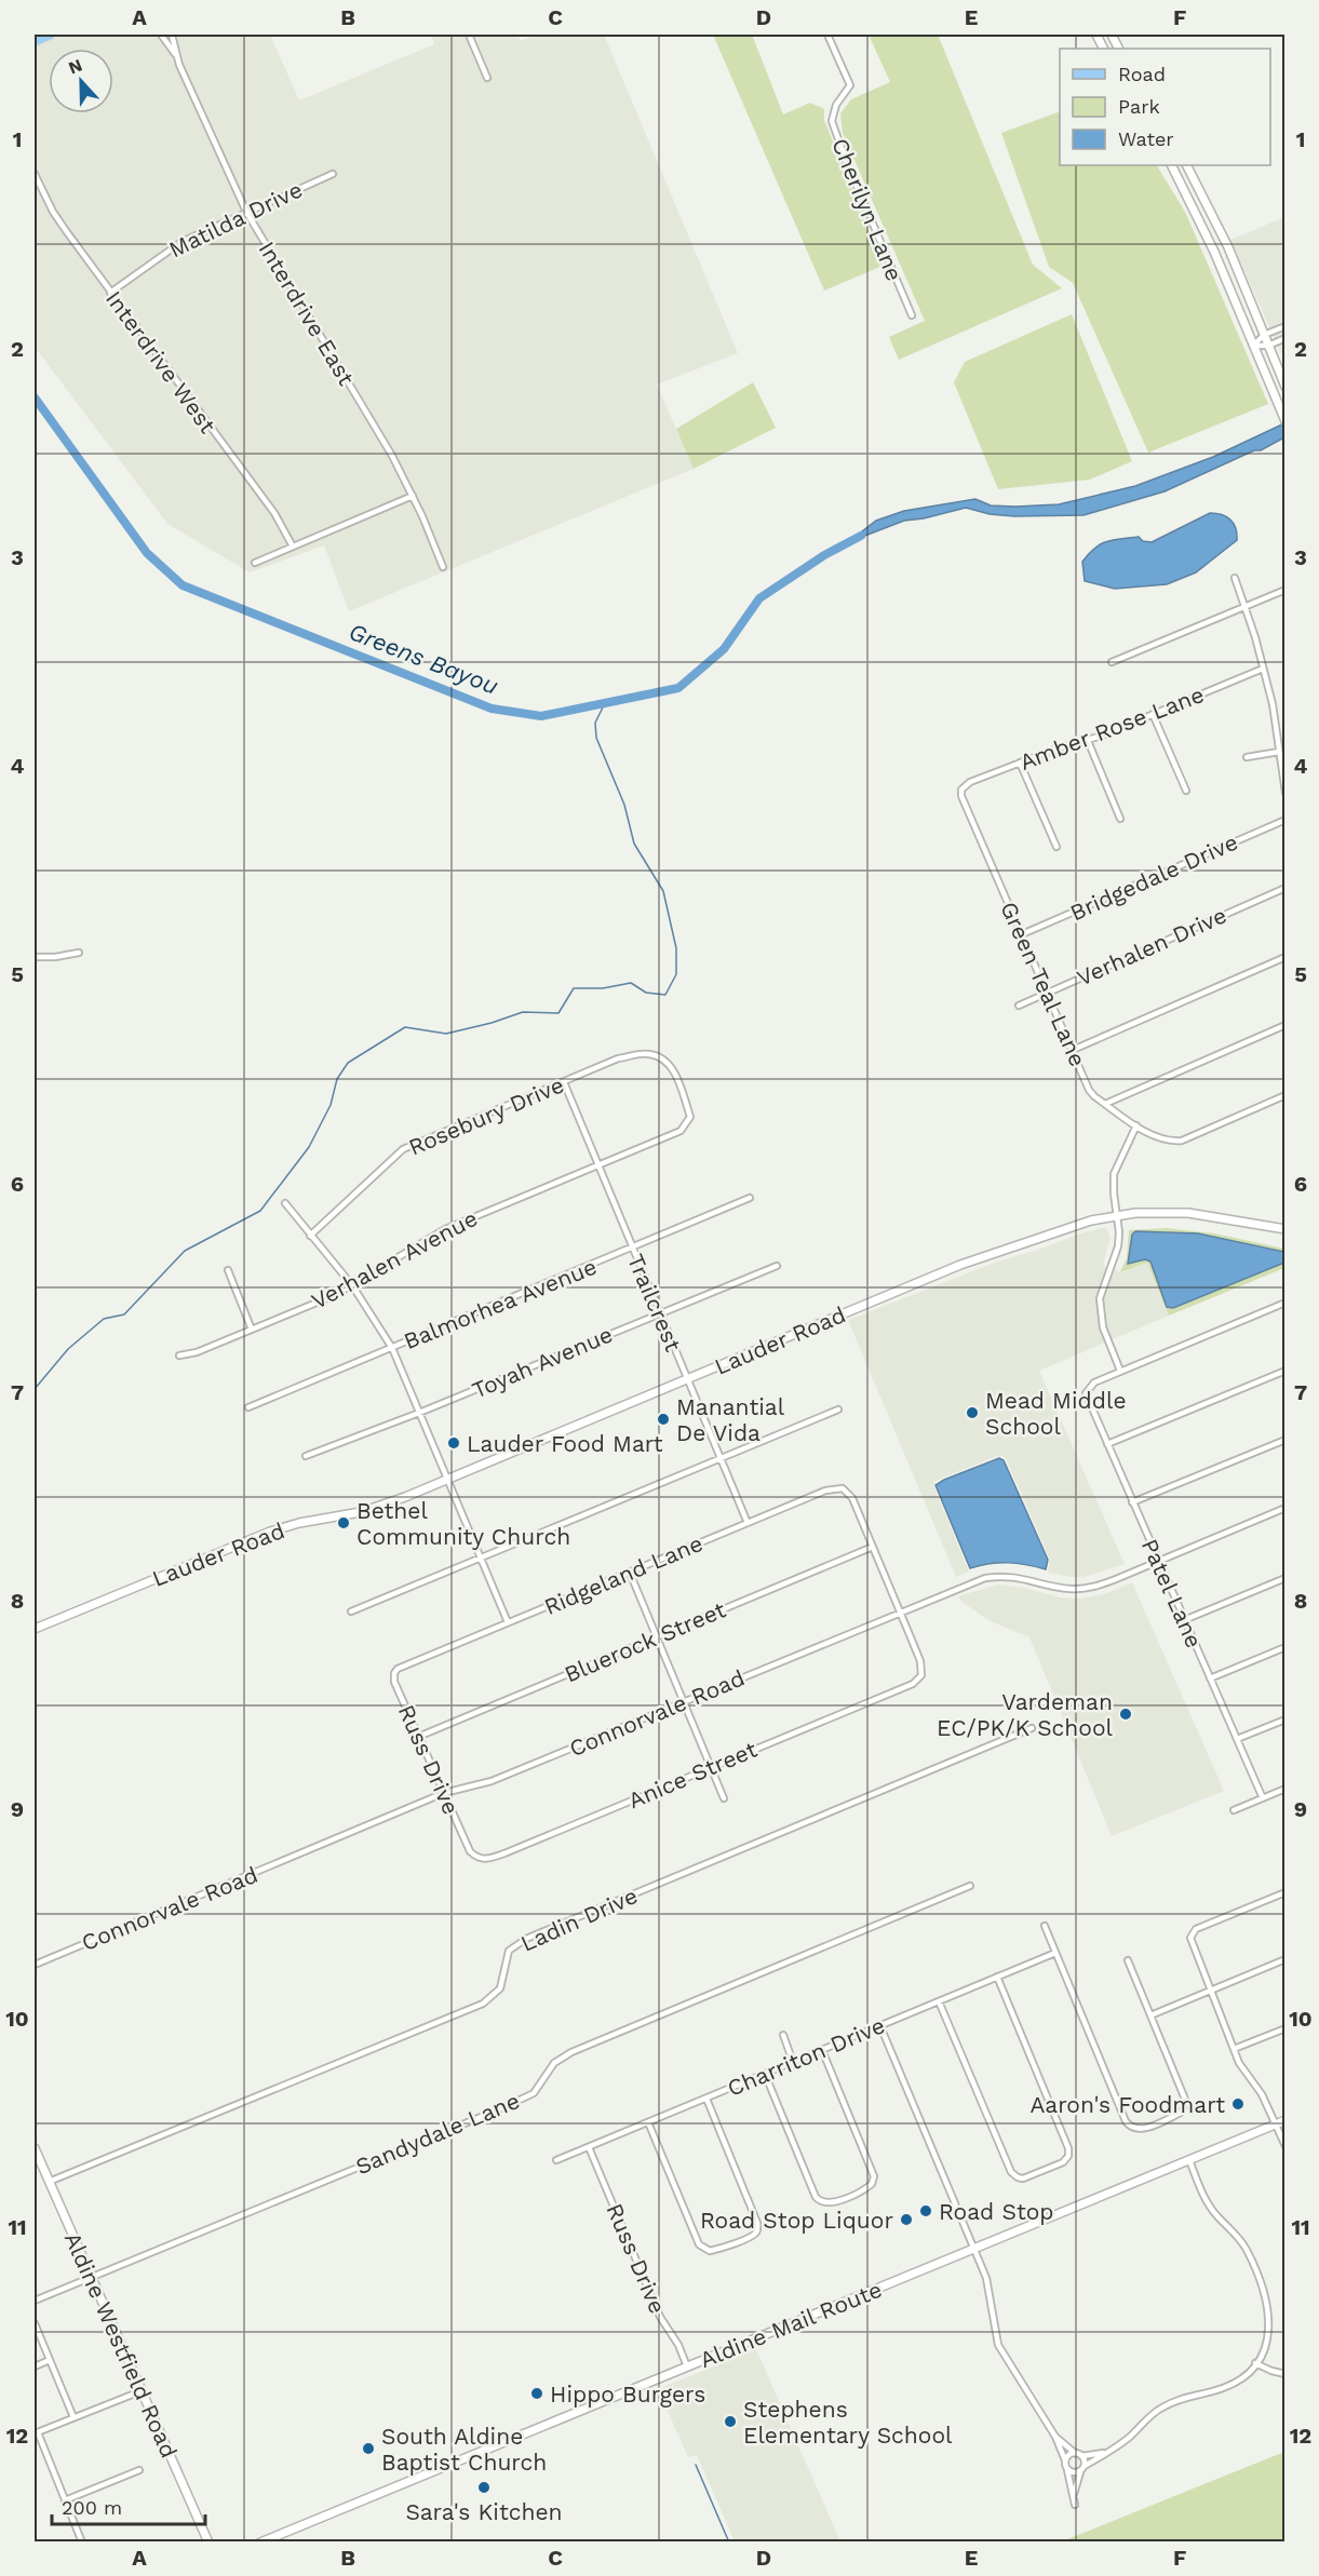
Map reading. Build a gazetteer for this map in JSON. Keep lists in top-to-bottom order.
{
  "streets": {
    "main road": ["Lauder Road", "Aldine Mail Route", "Aldine Westfield Road"],
    "street": [
      "Cherilyn Lane",
      "Matilda Drive",
      "Interdrive East",
      "Interdrive West",
      "Amber Rose Lane",
      "Bridgedale Drive",
      "Verhalen Drive",
      "Green Teal Lane",
      "Rosebury Drive",
      "Verhalen Avenue",
      "Trailcrest",
      "Balmorhea Avenue",
      "Toyah Avenue",
      "Ridgeland Lane",
      "Patel Lane",
      "Bluerock Street",
      "Connorvale Road",
      "Russ Drive",
      "Anice Street",
      "Ladin Drive",
      "Charriton Drive",
      "Sandydale Lane"
    ]
  },
  "crossings": [
    ["Matilda Drive", "Interdrive East"],
    ["Matilda Drive", "Interdrive West"],
    ["Amber Rose Lane", "Green Teal Lane"],
    ["Bridgedale Drive", "Green Teal Lane"],
    ["Verhalen Drive", "Green Teal Lane"],
    ["Rosebury Drive", "Verhalen Avenue"],
    ["Rosebury Drive", "Trailcrest"],
    ["Verhalen Avenue", "Trailcrest"],
    ["Trailcrest", "Balmorhea Avenue"],
    ["Trailcrest", "Lauder Road"],
    ["Trailcrest", "Toyah Avenue"],
    ["Trailcrest", "Ridgeland Lane"],
    ["Ridgeland Lane", "Bluerock Street"],
    ["Ridgeland Lane", "Russ Drive"],
    ["Patel Lane", "Connorvale Road"],
    ["Bluerock Street", "Russ Drive"],
    ["Connorvale Road", "Russ Drive"],
    ["Connorvale Road", "Anice Street"],
    ["Russ Drive", "Anice Street"],
    ["Russ Drive", "Charriton Drive"],
    ["Russ Drive", "Aldine Mail Route"],
    ["Ladin Drive", "Aldine Westfield Road"],
    ["Sandydale Lane", "Aldine Westfield Road"]
  ],
  "water": ["Greens Bayou"],
  "places": [
    "Mead Middle School",
    "Manantial De Vida",
    "Lauder Food Mart",
    "Bethel Community Church",
    "Vardeman EC/PK/K School",
    "Aaron's Foodmart",
    "Road Stop",
    "Road Stop Liquor",
    "Hippo Burgers",
    "Stephens Elementary School",
    "South Aldine Baptist Church",
    "Sara's Kitchen"
  ],
  "legend": ["Road", "Park", "Water"],
  "scale_bar": "200 m",
  "north": "top",
  "grid": {
    "columns": [
      "A",
      "B",
      "C",
      "D",
      "E",
      "F"
    ],
    "rows": [
      "1",
      "2",
      "3",
      "4",
      "5",
      "6",
      "7",
      "8",
      "9",
      "10",
      "11",
      "12"
    ]
  }
}
